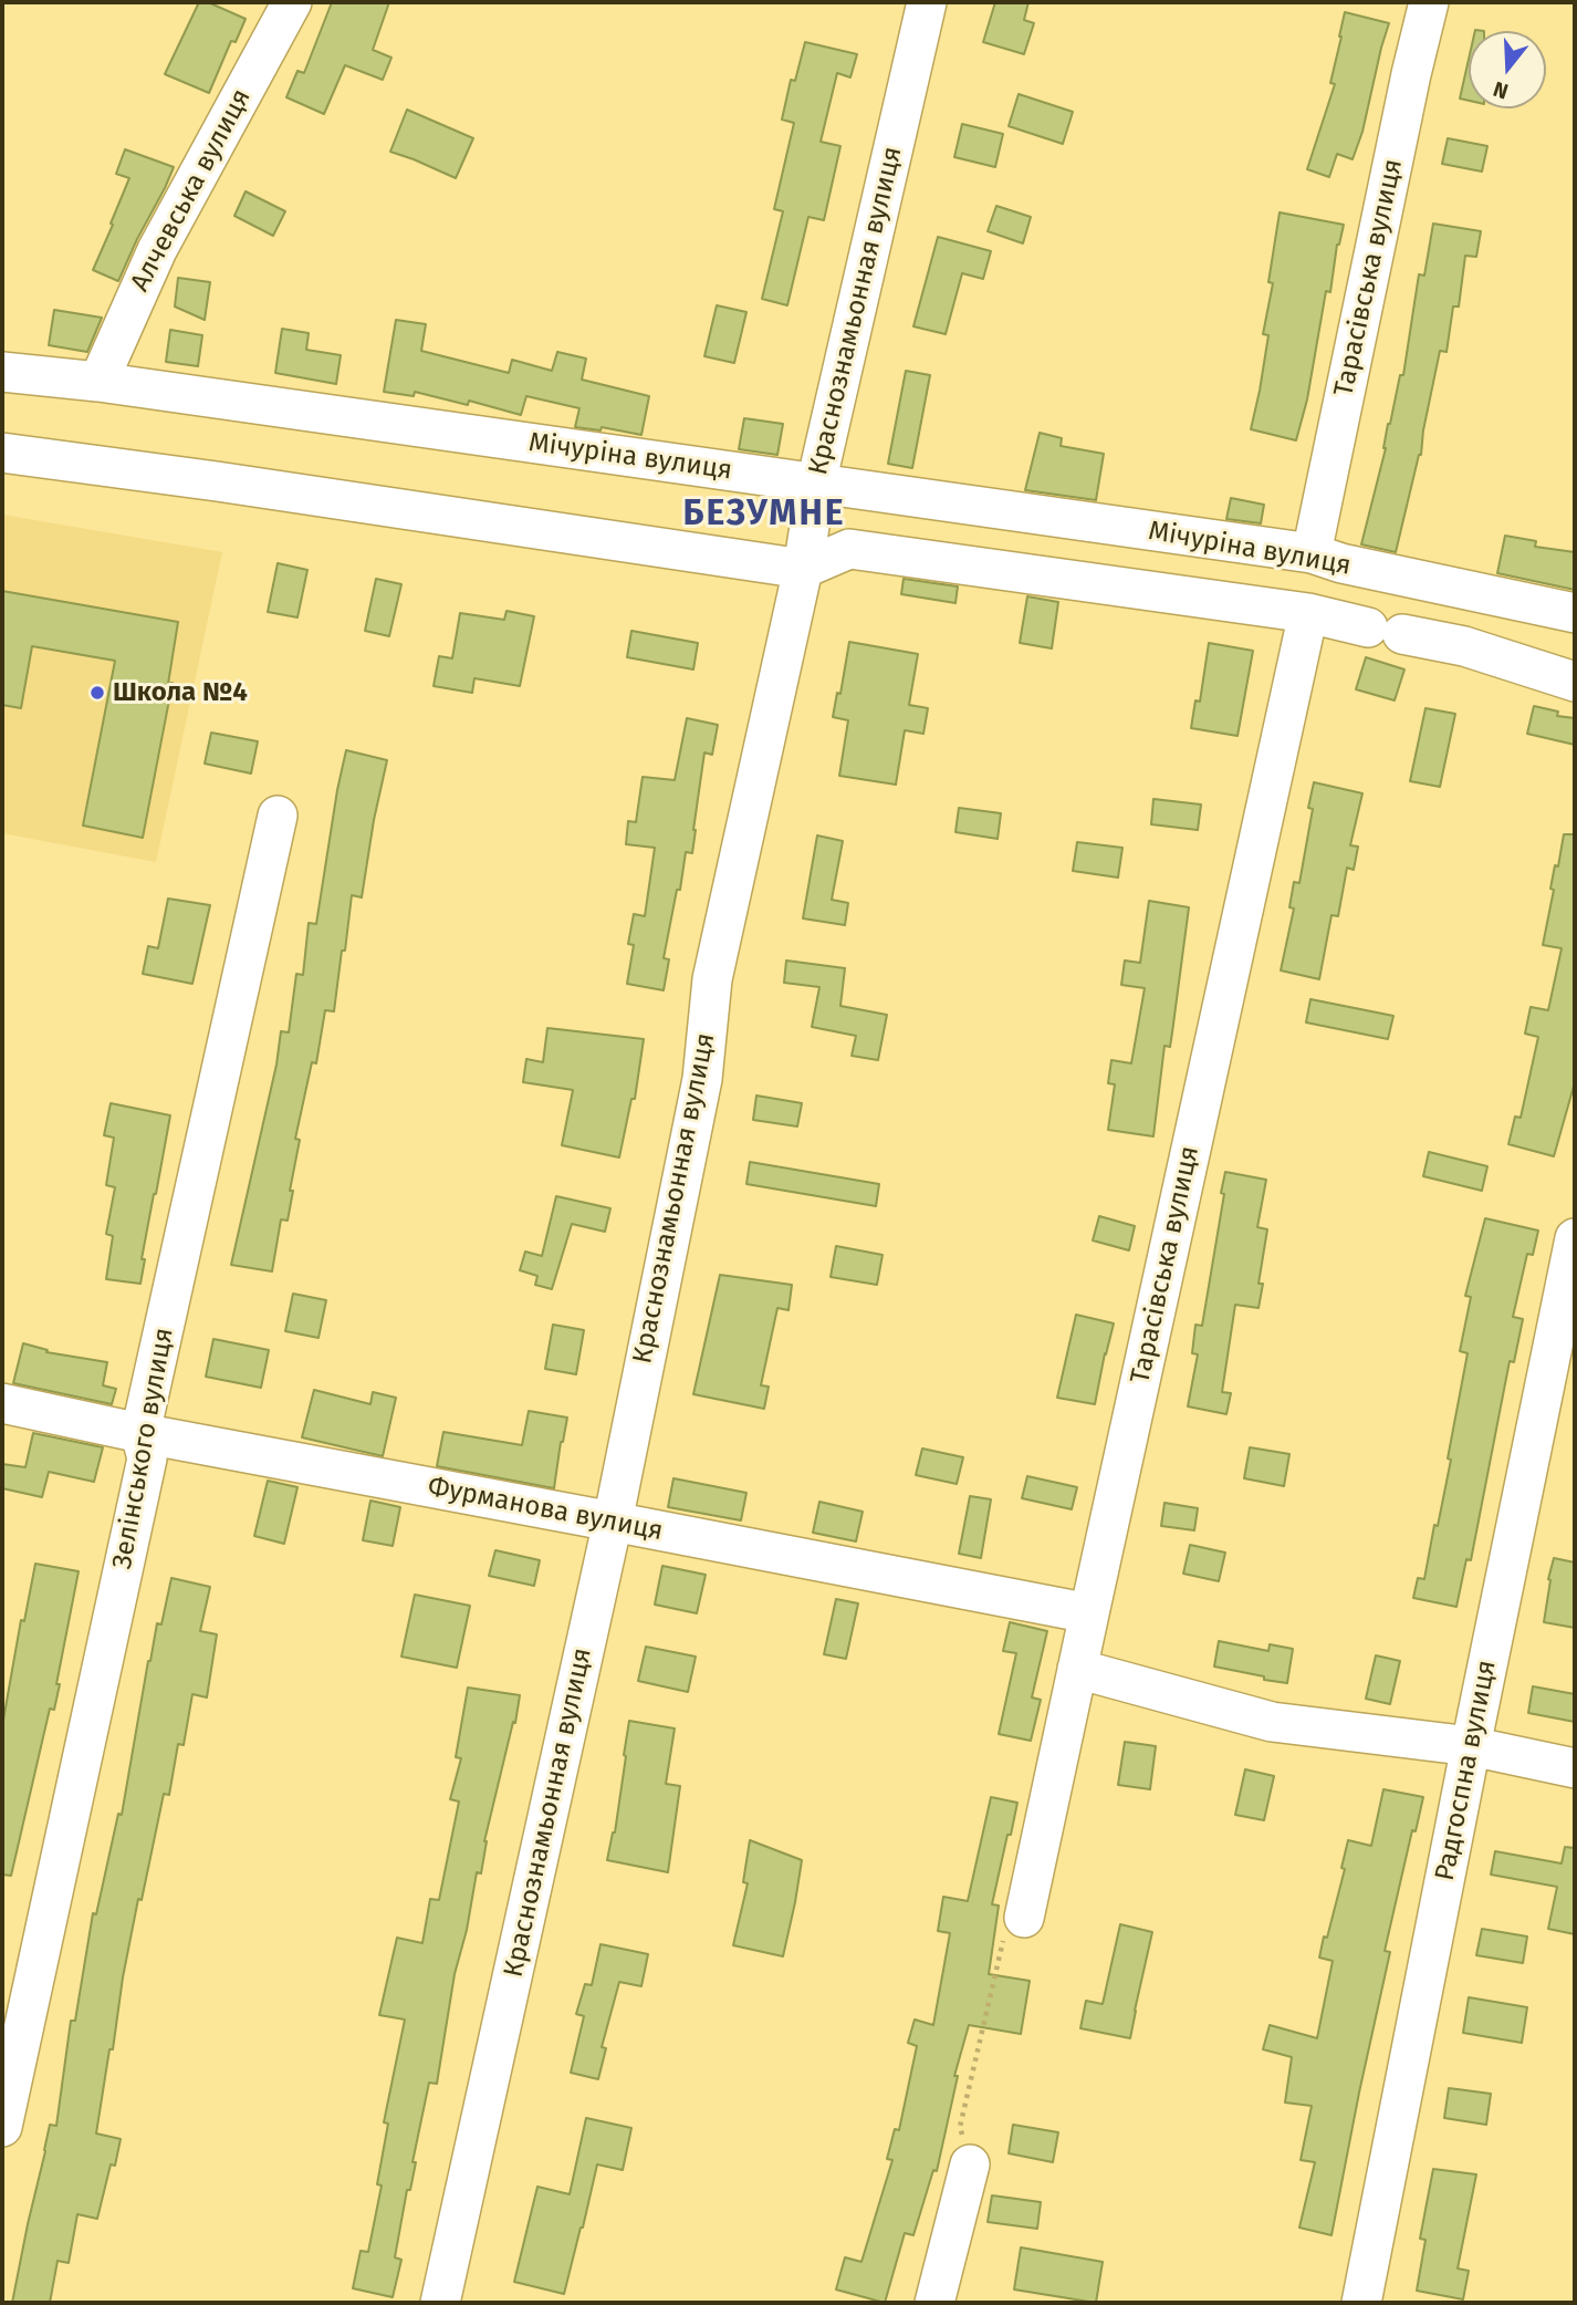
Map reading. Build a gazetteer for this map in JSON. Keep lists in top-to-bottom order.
{
  "streets": {
    "street": [
      "Алчевська вулиця",
      "Тарасівська вулиця",
      "Краснознамьонная вулиця",
      "Мічуріна вулиця",
      "Зелінського вулиця",
      "Фурманова вулиця",
      "Радгоспна вулиця"
    ]
  },
  "crossings": [
    ["Алчевська вулиця", "Мічуріна вулиця"],
    ["Тарасівська вулиця", "Мічуріна вулиця"],
    ["Тарасівська вулиця", "Фурманова вулиця"],
    ["Краснознамьонная вулиця", "Мічуріна вулиця"],
    ["Краснознамьонная вулиця", "Фурманова вулиця"],
    ["Зелінського вулиця", "Фурманова вулиця"]
  ],
  "districts": ["БЕЗУМНЕ"],
  "places": ["Школа №4"],
  "north": "bottom"
}
